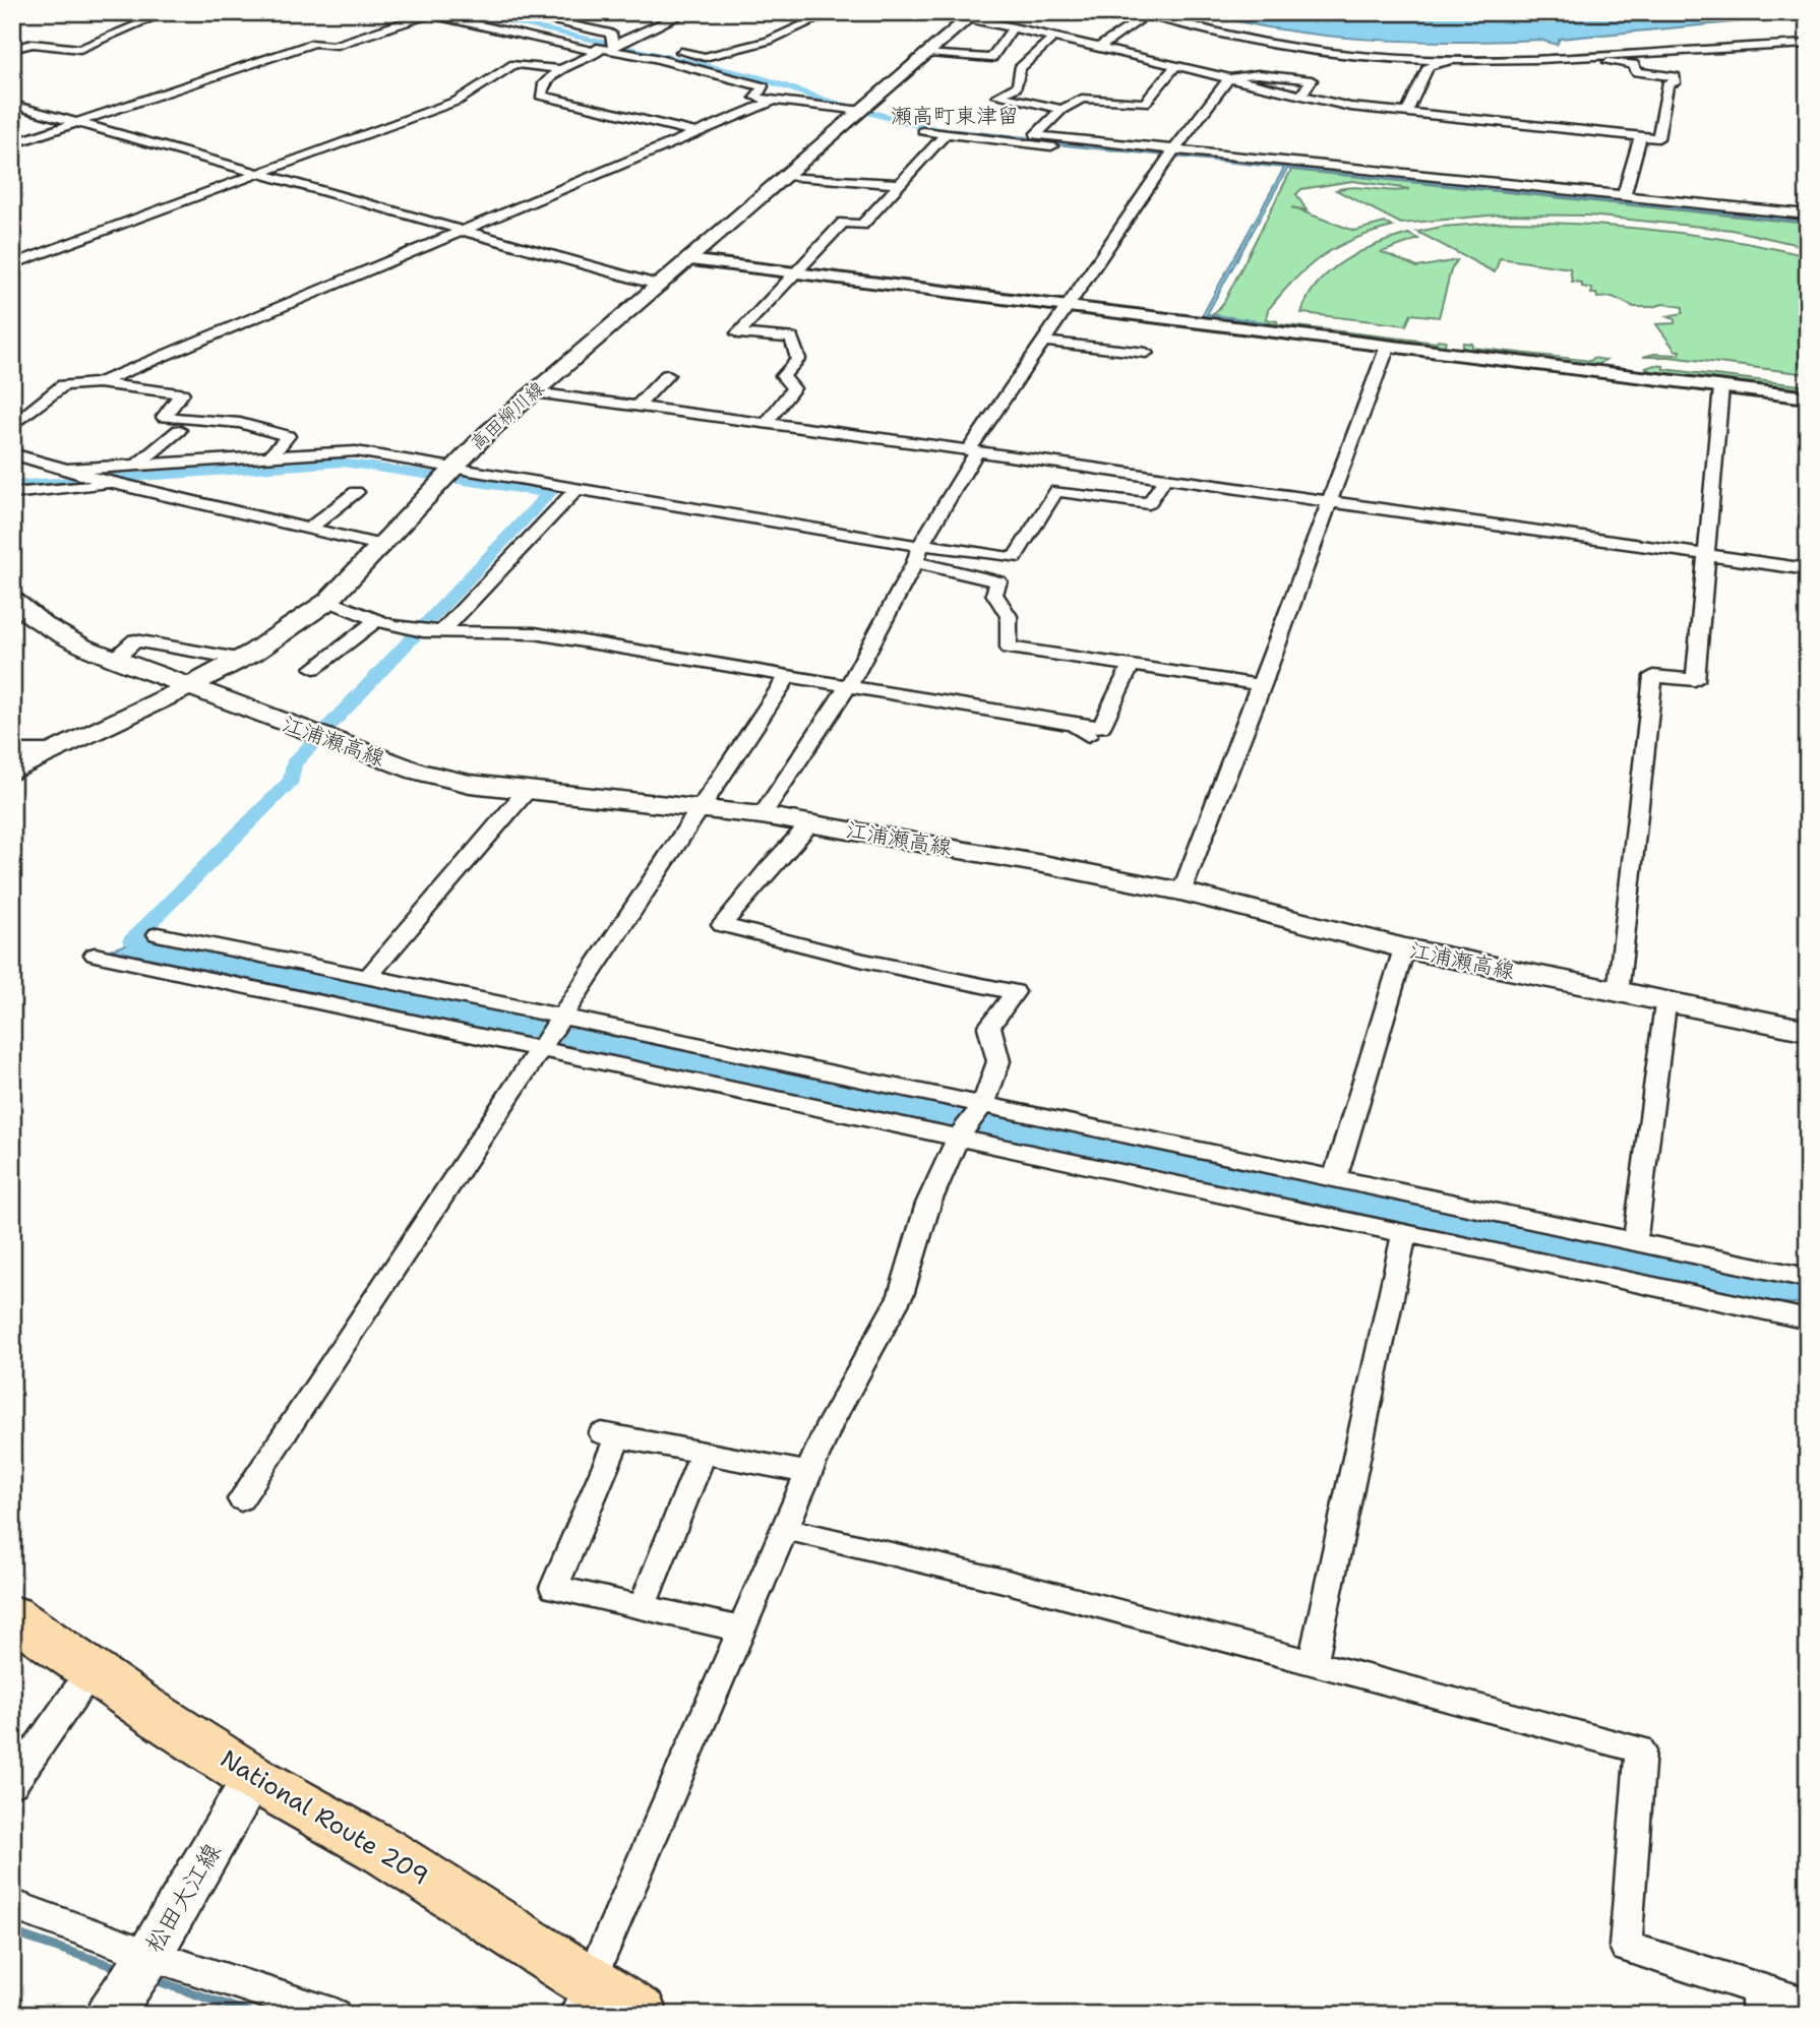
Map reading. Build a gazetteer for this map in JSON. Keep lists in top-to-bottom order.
{
  "streets": {
    "highway": ["National Route 209"],
    "main road": ["高田柳川線", "江浦瀬高線", "松田大江線"]
  },
  "crossings": [
    ["高田柳川線", "江浦瀬高線"],
    ["National Route 209", "松田大江線"]
  ],
  "districts": ["瀬高町東津留"]
}
